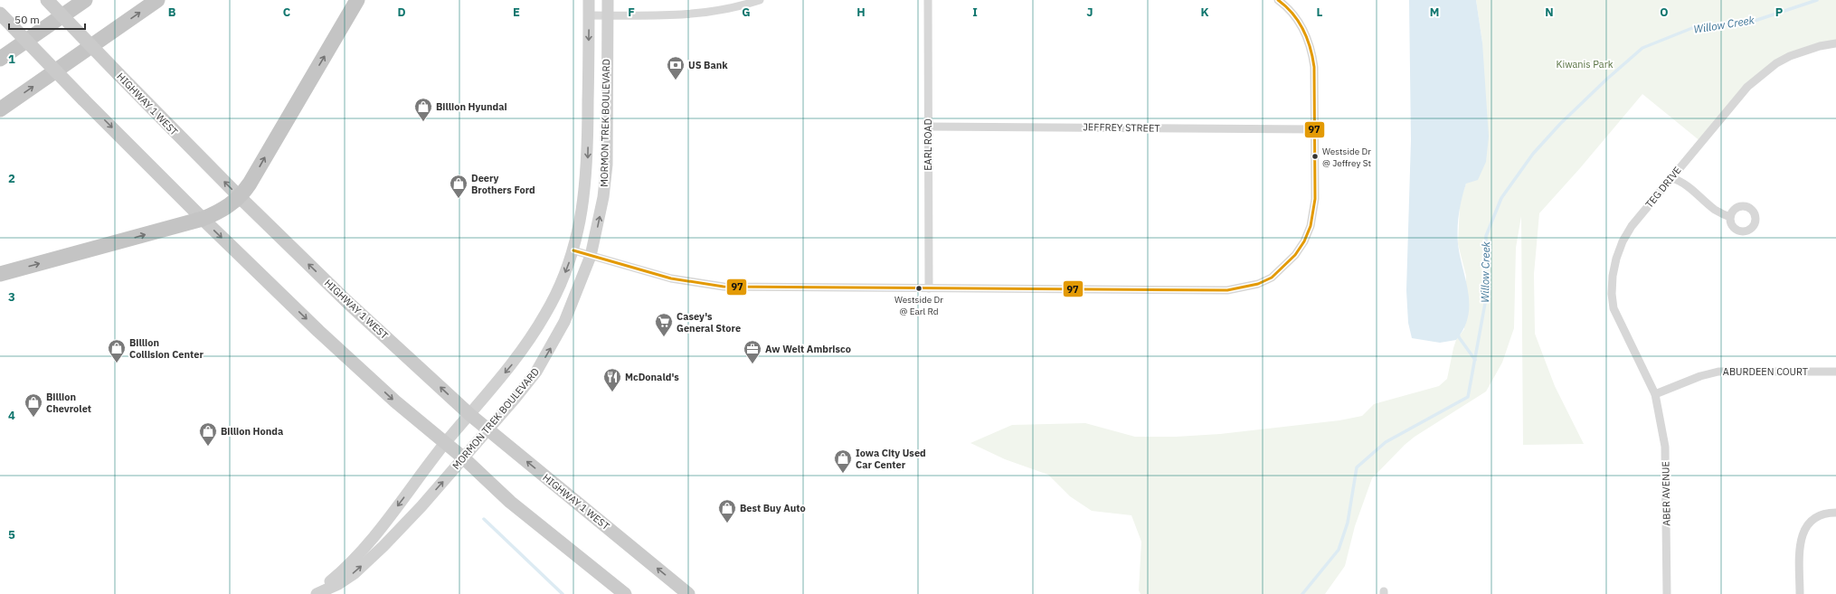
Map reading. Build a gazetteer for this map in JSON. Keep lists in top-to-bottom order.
{
  "streets": {
    "main road": ["HIGHWAY 1 WEST", "MORMON TREK BOULEVARD"],
    "street": [
      "JEFFREY STREET",
      "EARL ROAD",
      "TEG DRIVE",
      "ABURDEEN COURT",
      "ABER AVENUE"
    ]
  },
  "crossings": [
    ["HIGHWAY 1 WEST", "MORMON TREK BOULEVARD"],
    ["JEFFREY STREET", "EARL ROAD"],
    ["TEG DRIVE", "ABURDEEN COURT"],
    ["TEG DRIVE", "ABER AVENUE"],
    ["ABURDEEN COURT", "ABER AVENUE"]
  ],
  "water": ["Willow Creek"],
  "parks": ["Kiwanis Park"],
  "places": {
    "bank": ["US Bank"],
    "shop": [
      "Billion Hyundai",
      "Deery Brothers Ford",
      "Billion Collision Center",
      "Billion Chevrolet",
      "Billion Honda",
      "Iowa City Used Car Center",
      "Best Buy Auto"
    ],
    "other": ["Westside Dr @ Jeffrey St", "Westside Dr @ Earl Rd"],
    "supermarket": ["Casey's General Store"],
    "office": ["Aw Welt Ambrisco"],
    "restaurant": ["McDonald's"]
  },
  "lines": ["transit line 97"],
  "scale_bar": "50 m",
  "grid": {
    "columns": [
      "B",
      "C",
      "D",
      "E",
      "F",
      "G",
      "H",
      "I",
      "J",
      "K",
      "L",
      "M",
      "N",
      "O",
      "P"
    ],
    "rows": [
      "1",
      "2",
      "3",
      "4",
      "5"
    ]
  }
}
